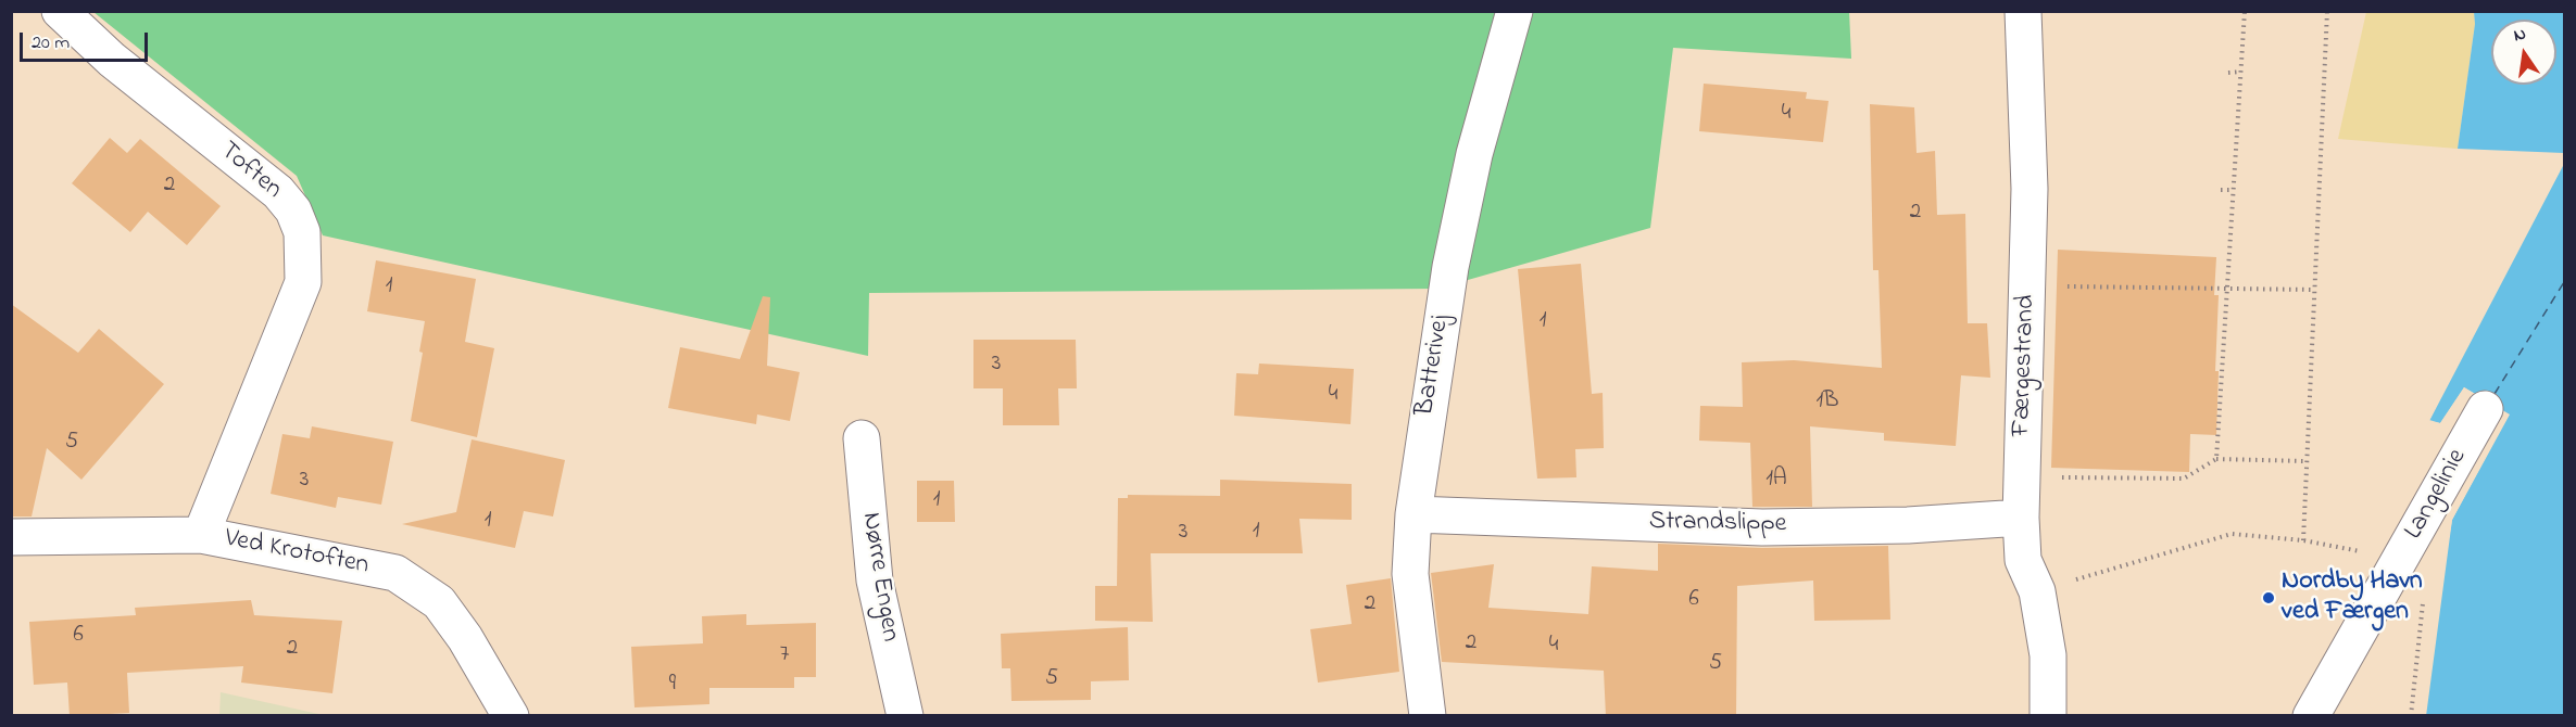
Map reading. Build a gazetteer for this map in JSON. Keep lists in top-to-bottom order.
{
  "streets": {
    "street": [
      "Toften",
      "Batterivej",
      "Færgestrand",
      "Langelinie",
      "Strandslippe",
      "Ved Krotoften",
      "Nørre Engen"
    ]
  },
  "crossings": [
    ["Toften", "Ved Krotoften"],
    ["Batterivej", "Strandslippe"],
    ["Færgestrand", "Strandslippe"]
  ],
  "places": ["Nordby Havn ved Færgen"],
  "house_numbers": [
    "4",
    "2",
    "2",
    "1",
    "1",
    "3",
    "4",
    "1B",
    "5",
    "1A",
    "3",
    "1",
    "1",
    "1",
    "3",
    "6",
    "2",
    "6",
    "2",
    "4",
    "2",
    "7",
    "5",
    "5",
    "9"
  ],
  "scale_bar": "20 m",
  "north": "top"
}
